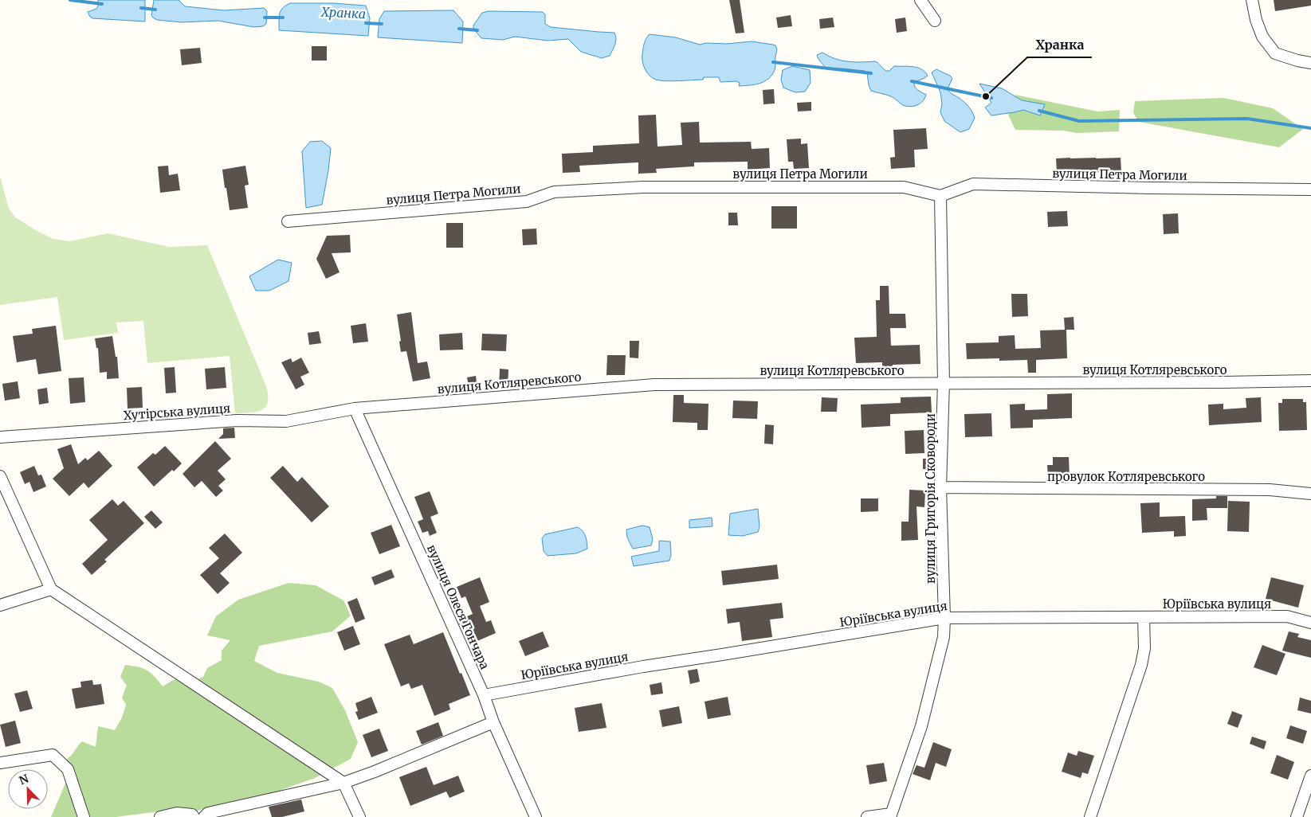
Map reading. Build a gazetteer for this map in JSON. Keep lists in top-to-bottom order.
{
  "streets": {
    "street": [
      "вулиця Петра Могили",
      "вулиця Котляревського",
      "Хутірська вулиця",
      "провулок Котляревського",
      "вулиця Григорія Сковороди",
      "Юріївська вулиця",
      "вулиця Олеся Гончара"
    ]
  },
  "crossings": [
    ["вулиця Петра Могили", "вулиця Григорія Сковороди"],
    ["вулиця Котляревського", "Хутірська вулиця"],
    ["вулиця Котляревського", "вулиця Григорія Сковороди"],
    ["вулиця Котляревського", "вулиця Олеся Гончара"],
    ["Хутірська вулиця", "вулиця Олеся Гончара"],
    ["провулок Котляревського", "вулиця Григорія Сковороди"],
    ["вулиця Григорія Сковороди", "Юріївська вулиця"],
    ["Юріївська вулиця", "вулиця Олеся Гончара"]
  ],
  "water": ["Хранка"],
  "places": ["Хранка"],
  "north": "top left"
}
